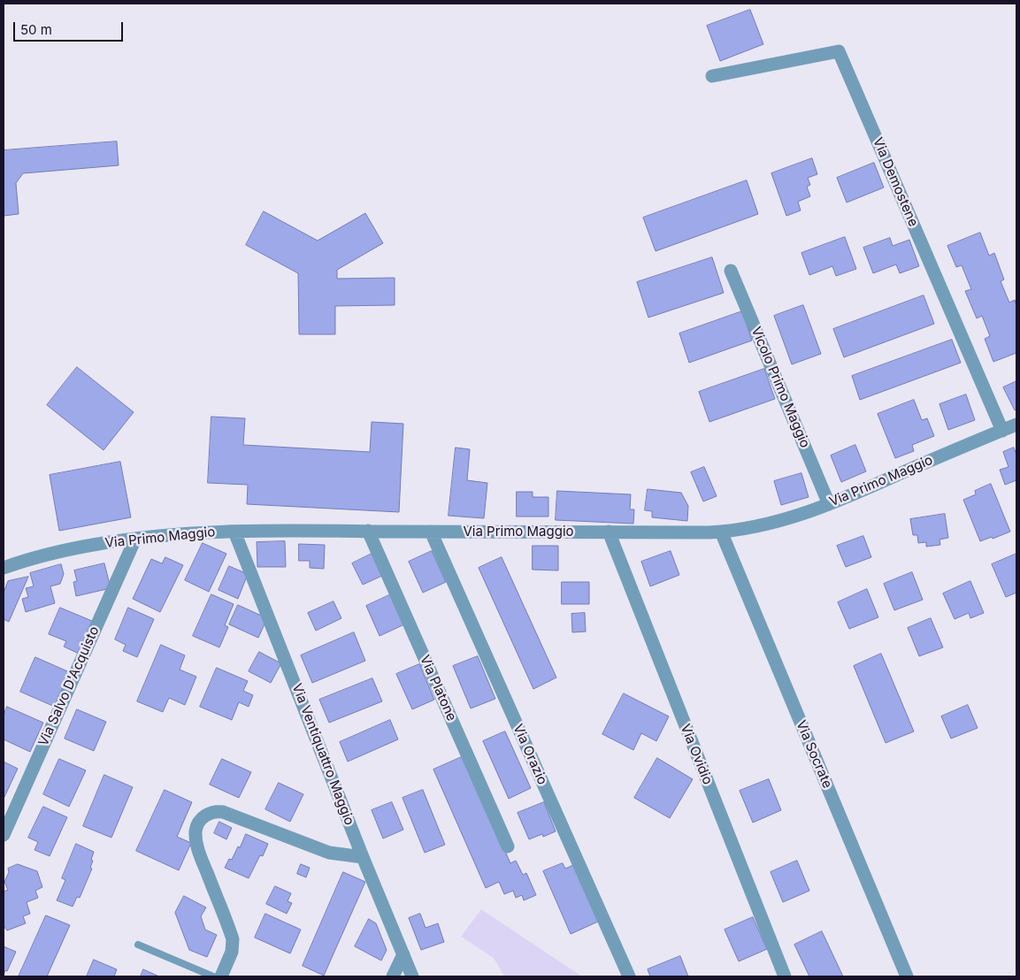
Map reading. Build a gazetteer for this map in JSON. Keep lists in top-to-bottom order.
{
  "streets": {
    "street": [
      "Via Demostene",
      "Vicolo Primo Maggio",
      "Via Primo Maggio",
      "Via Salvo D'Acquisto",
      "Via Platone",
      "Via Ventiquattro Maggio",
      "Via Orazio",
      "Via Ovidio",
      "Via Socrate"
    ]
  },
  "crossings": [
    ["Via Demostene", "Via Primo Maggio"],
    ["Vicolo Primo Maggio", "Via Primo Maggio"],
    ["Via Primo Maggio", "Via Salvo D'Acquisto"],
    ["Via Primo Maggio", "Via Platone"],
    ["Via Primo Maggio", "Via Ventiquattro Maggio"],
    ["Via Primo Maggio", "Via Orazio"],
    ["Via Primo Maggio", "Via Ovidio"],
    ["Via Primo Maggio", "Via Socrate"]
  ],
  "scale_bar": "50 m"
}
